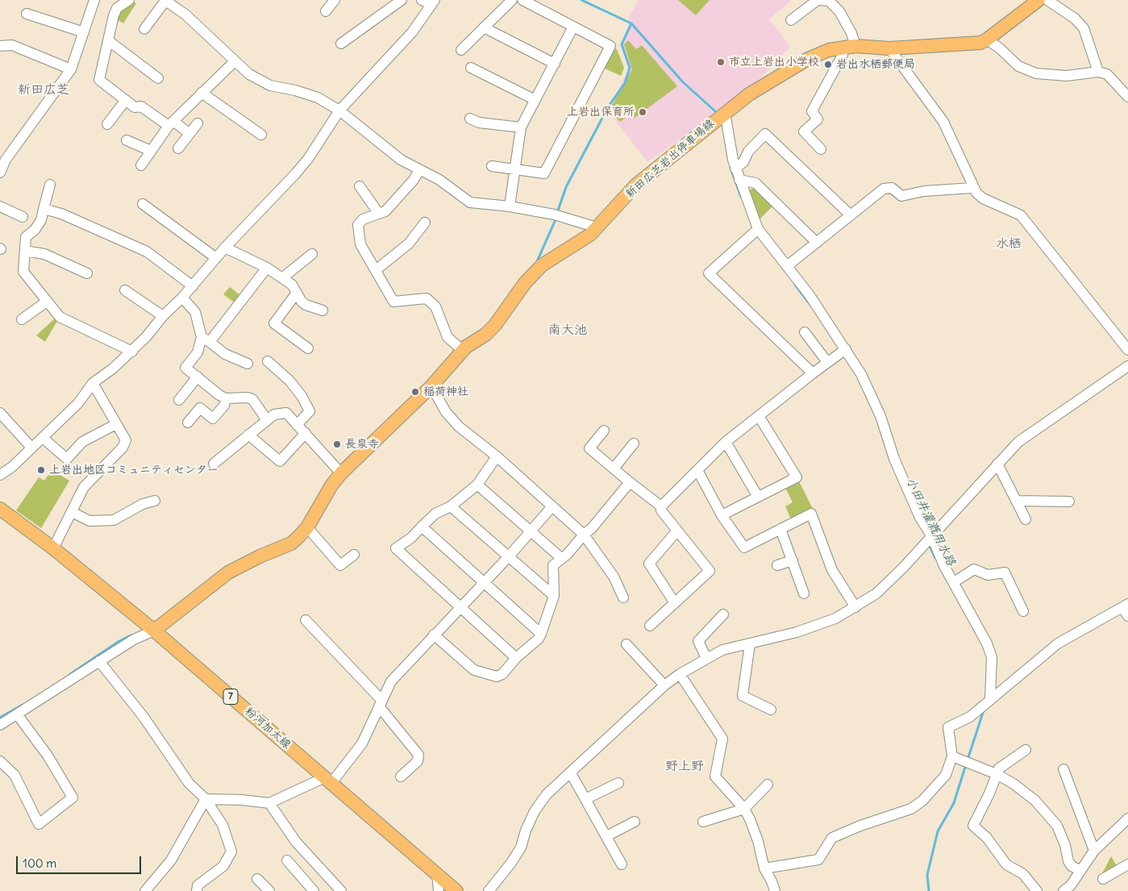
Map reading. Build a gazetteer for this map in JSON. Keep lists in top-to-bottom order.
{
  "streets": {
    "main road": ["新田広芝岩出停車場線", "7", "粉河加太線"]
  },
  "crossings": [
    ["新田広芝岩出停車場線", "粉河加太線"]
  ],
  "districts": [
    "新田広芝",
    "水栖",
    "南大池",
    "野上野"
  ],
  "water": ["小田井灌漑用水路"],
  "places": [
    "市立上岩出小学校",
    "岩出水栖郵便局",
    "上岩出保育所",
    "稲荷神社",
    "長泉寺",
    "上岩出地区コミュニティセンター"
  ],
  "scale_bar": "100 m"
}
